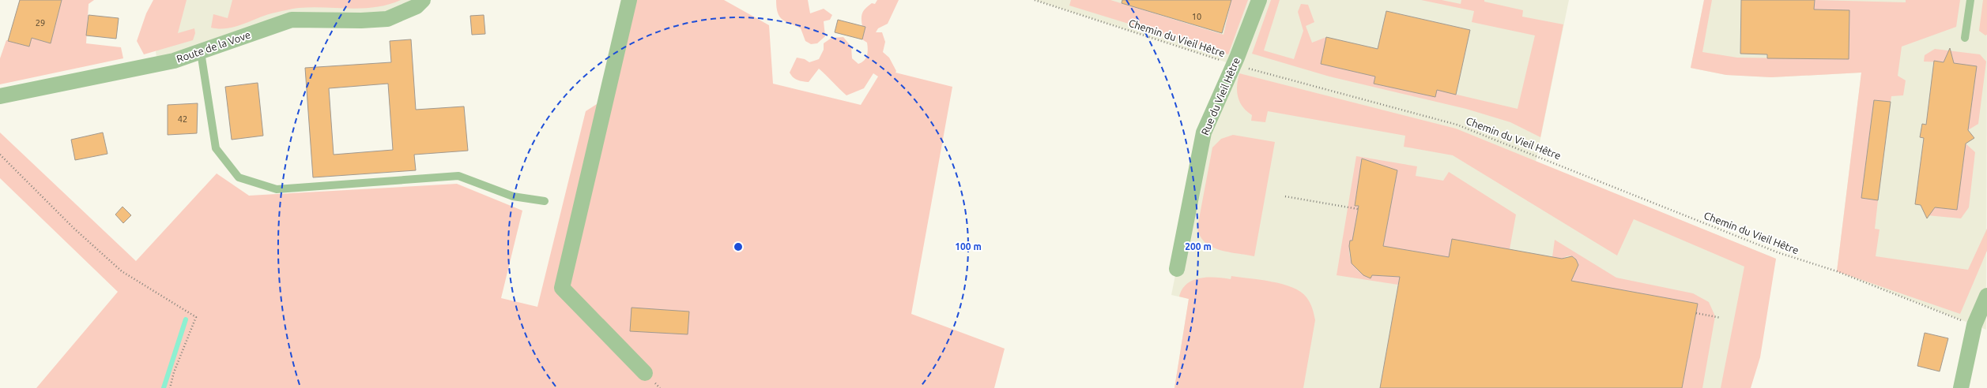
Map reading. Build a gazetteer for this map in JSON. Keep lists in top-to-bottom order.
{
  "streets": {
    "street": ["Route de la Vove", "Rue du Vieil Hêtre"],
    "path": ["Chemin du Vieil Hêtre"]
  },
  "crossings": [
    ["Chemin du Vieil Hêtre", "Rue du Vieil Hêtre"]
  ],
  "house_numbers": ["10", "29", "42"],
  "rings": ["100 m", "200 m"]
}
